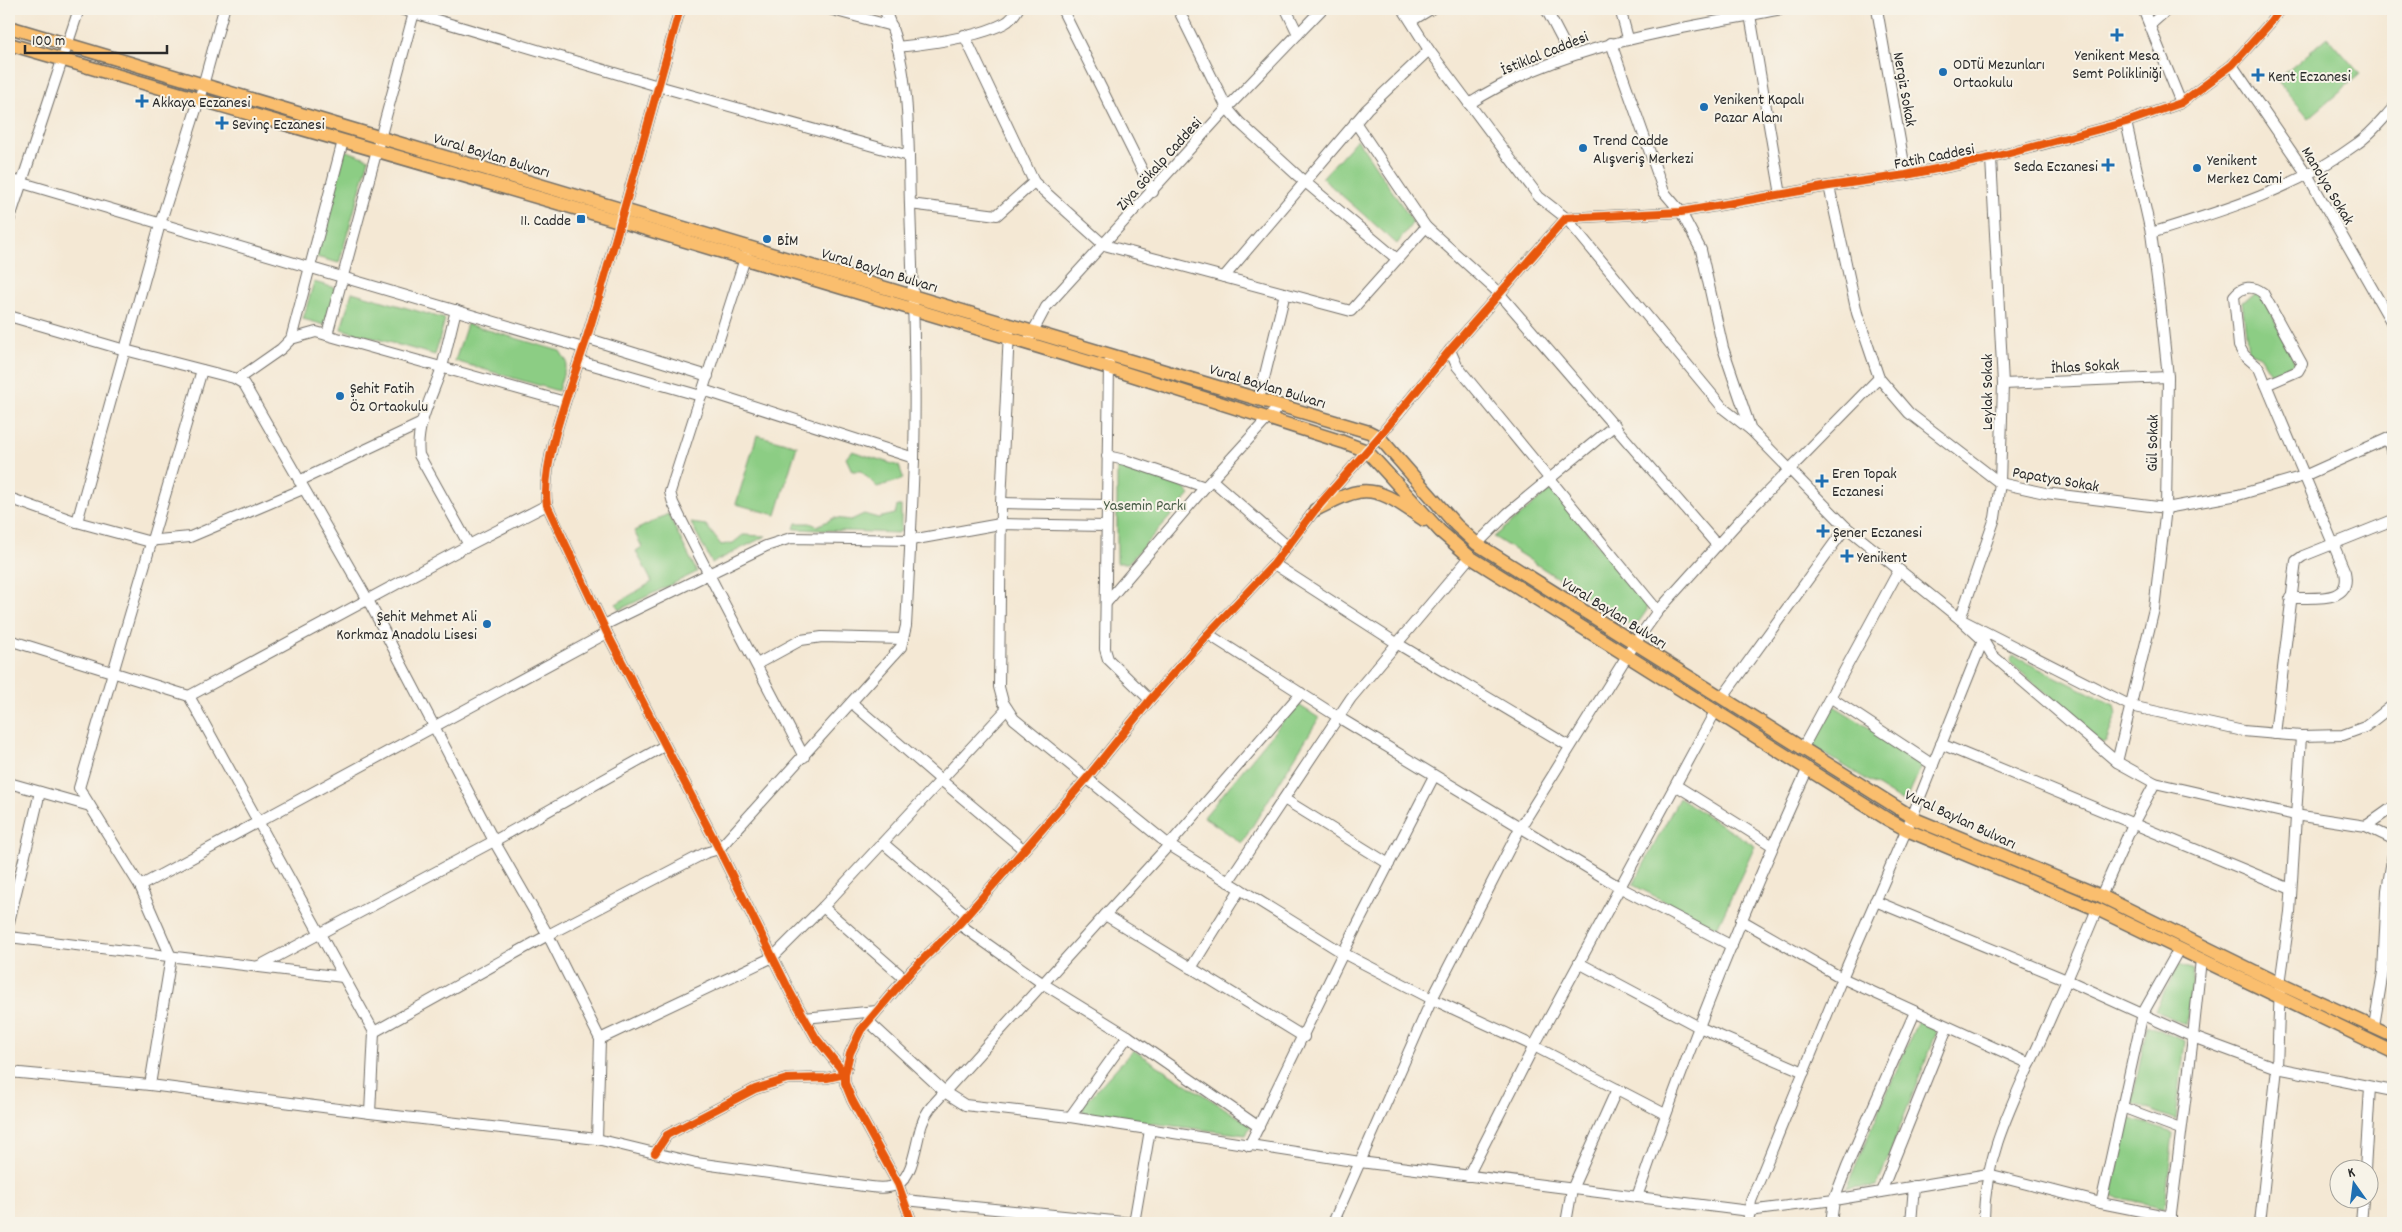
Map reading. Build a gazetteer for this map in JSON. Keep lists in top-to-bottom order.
{
  "streets": {
    "main road": ["Vural Baylan Bulvarı"],
    "street": [
      "İstiklal Caddesi",
      "Nergiz Sokak",
      "Fatih Caddesi",
      "Ziya Gökalp Caddesi",
      "Manolya Sokak",
      "İhlas Sokak",
      "Leylak Sokak",
      "Gül Sokak",
      "Papatya Sokak"
    ]
  },
  "crossings": [
    ["Nergiz Sokak", "Fatih Caddesi"],
    ["Vural Baylan Bulvarı", "Ziya Gökalp Caddesi"],
    ["Fatih Caddesi", "Manolya Sokak"],
    ["Fatih Caddesi", "Leylak Sokak"],
    ["Fatih Caddesi", "Gül Sokak"],
    ["Fatih Caddesi", "Papatya Sokak"],
    ["İhlas Sokak", "Leylak Sokak"],
    ["İhlas Sokak", "Gül Sokak"],
    ["Leylak Sokak", "Papatya Sokak"],
    ["Gül Sokak", "Papatya Sokak"]
  ],
  "parks": ["Yasemin Parkı"],
  "places": {
    "health": [
      "Yenikent Mesa Semt Polikliniği",
      "Kent Eczanesi",
      "Akkaya Eczanesi",
      "Sevinç Eczanesi",
      "Seda Eczanesi",
      "Eren Topak Eczanesi",
      "Şener Eczanesi",
      "Yenikent"
    ],
    "other": [
      "ODTÜ Mezunları Ortaokulu",
      "Yenikent Kapalı Pazar Alanı",
      "Trend Cadde Alışveriş Merkezi",
      "Yenikent Merkez Cami",
      "BİM",
      "Şehit Fatih Öz Ortaokulu",
      "Şehit Mehmet Ali Korkmaz Anadolu Lisesi"
    ],
    "transit": ["11. Cadde"]
  },
  "scale_bar": "100 m",
  "north": "top"
}
